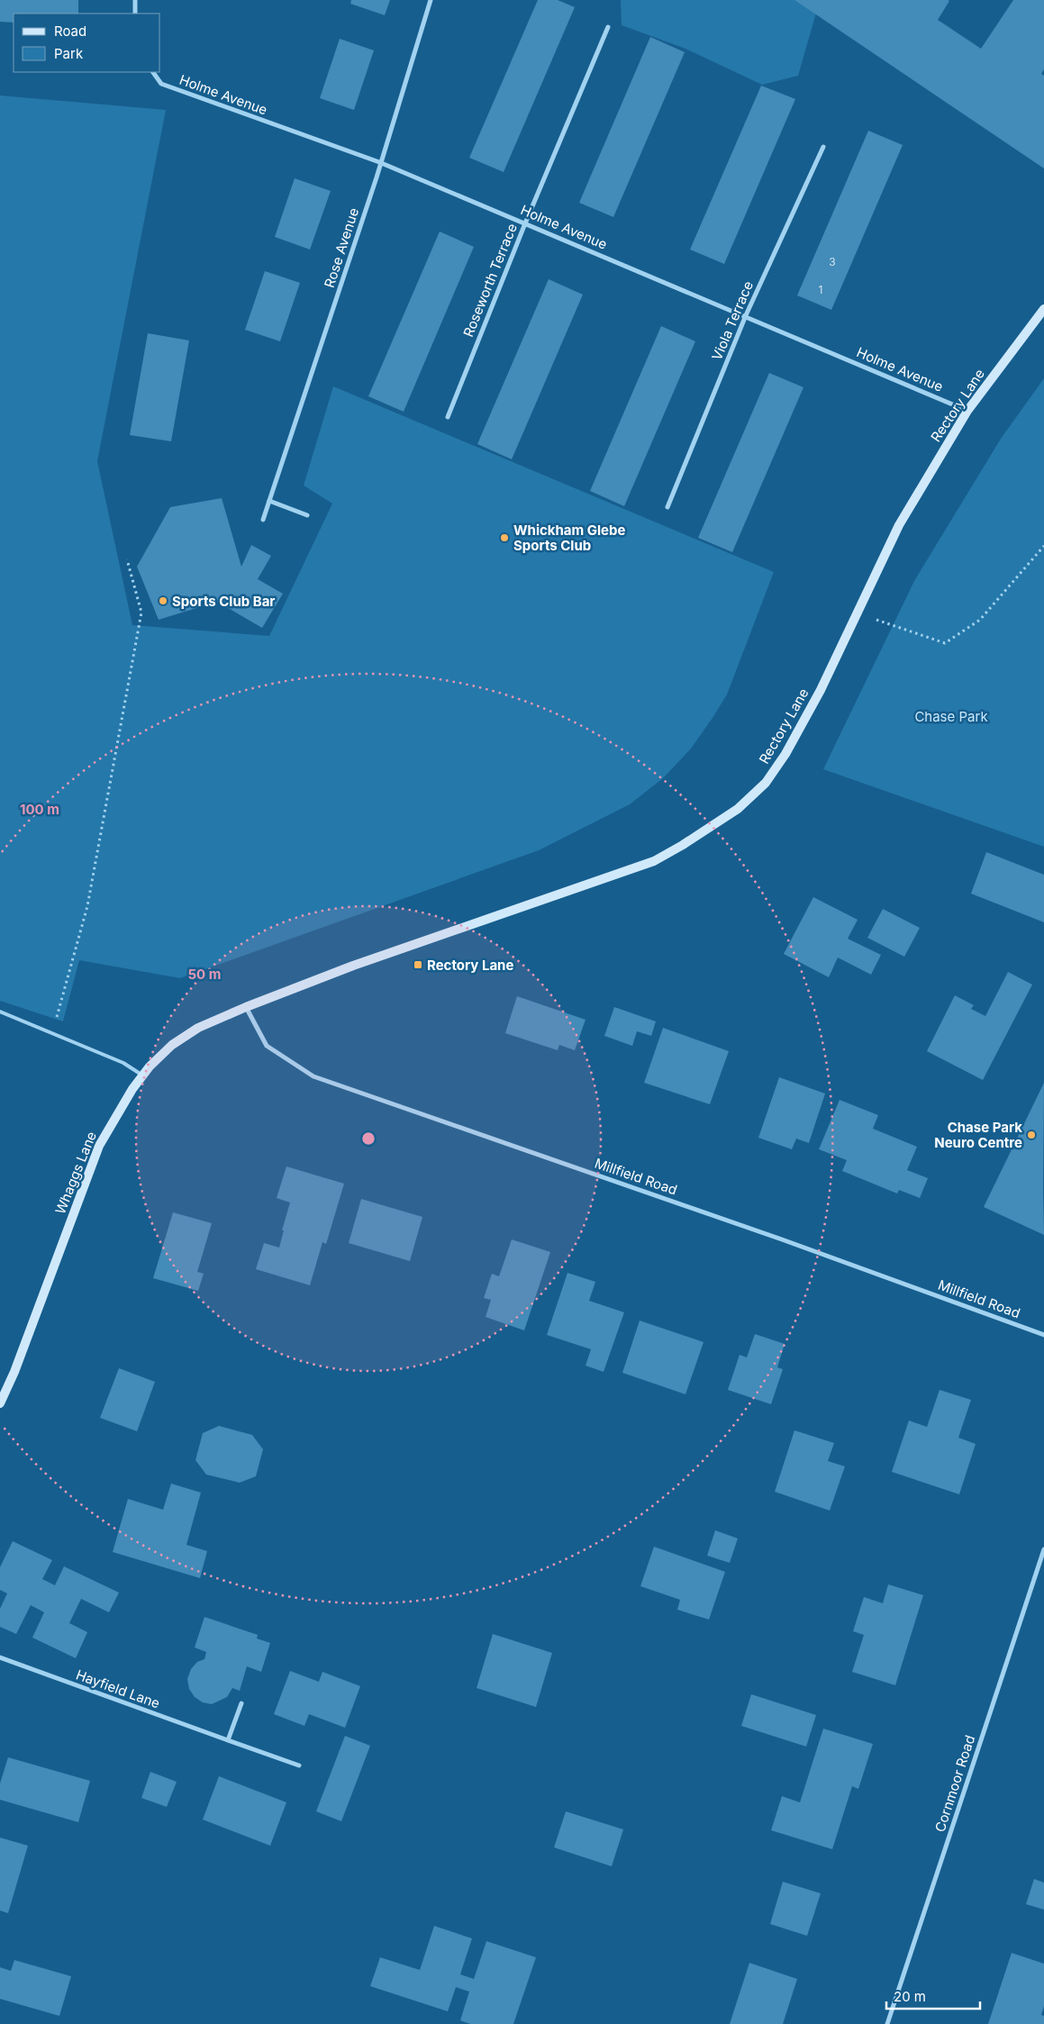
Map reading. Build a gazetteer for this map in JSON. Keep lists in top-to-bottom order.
{
  "streets": {
    "main road": ["Rectory Lane", "Whaggs Lane"],
    "street": [
      "Holme Avenue",
      "Rose Avenue",
      "Roseworth Terrace",
      "Viola Terrace",
      "Millfield Road",
      "Hayfield Lane",
      "Cornmoor Road"
    ]
  },
  "crossings": [
    ["Holme Avenue", "Rose Avenue"],
    ["Holme Avenue", "Roseworth Terrace"],
    ["Holme Avenue", "Viola Terrace"],
    ["Holme Avenue", "Rectory Lane"],
    ["Rectory Lane", "Whaggs Lane"],
    ["Rectory Lane", "Millfield Road"],
    ["Whaggs Lane", "Millfield Road"]
  ],
  "parks": ["Chase Park"],
  "places": {
    "other": ["Whickham Glebe Sports Club", "Sports Club Bar", "Chase Park Neuro Centre"],
    "transit": ["Rectory Lane"]
  },
  "house_numbers": ["3", "1"],
  "legend": ["Road", "Park"],
  "scale_bar": "20 m",
  "rings": ["100 m", "50 m"]
}
